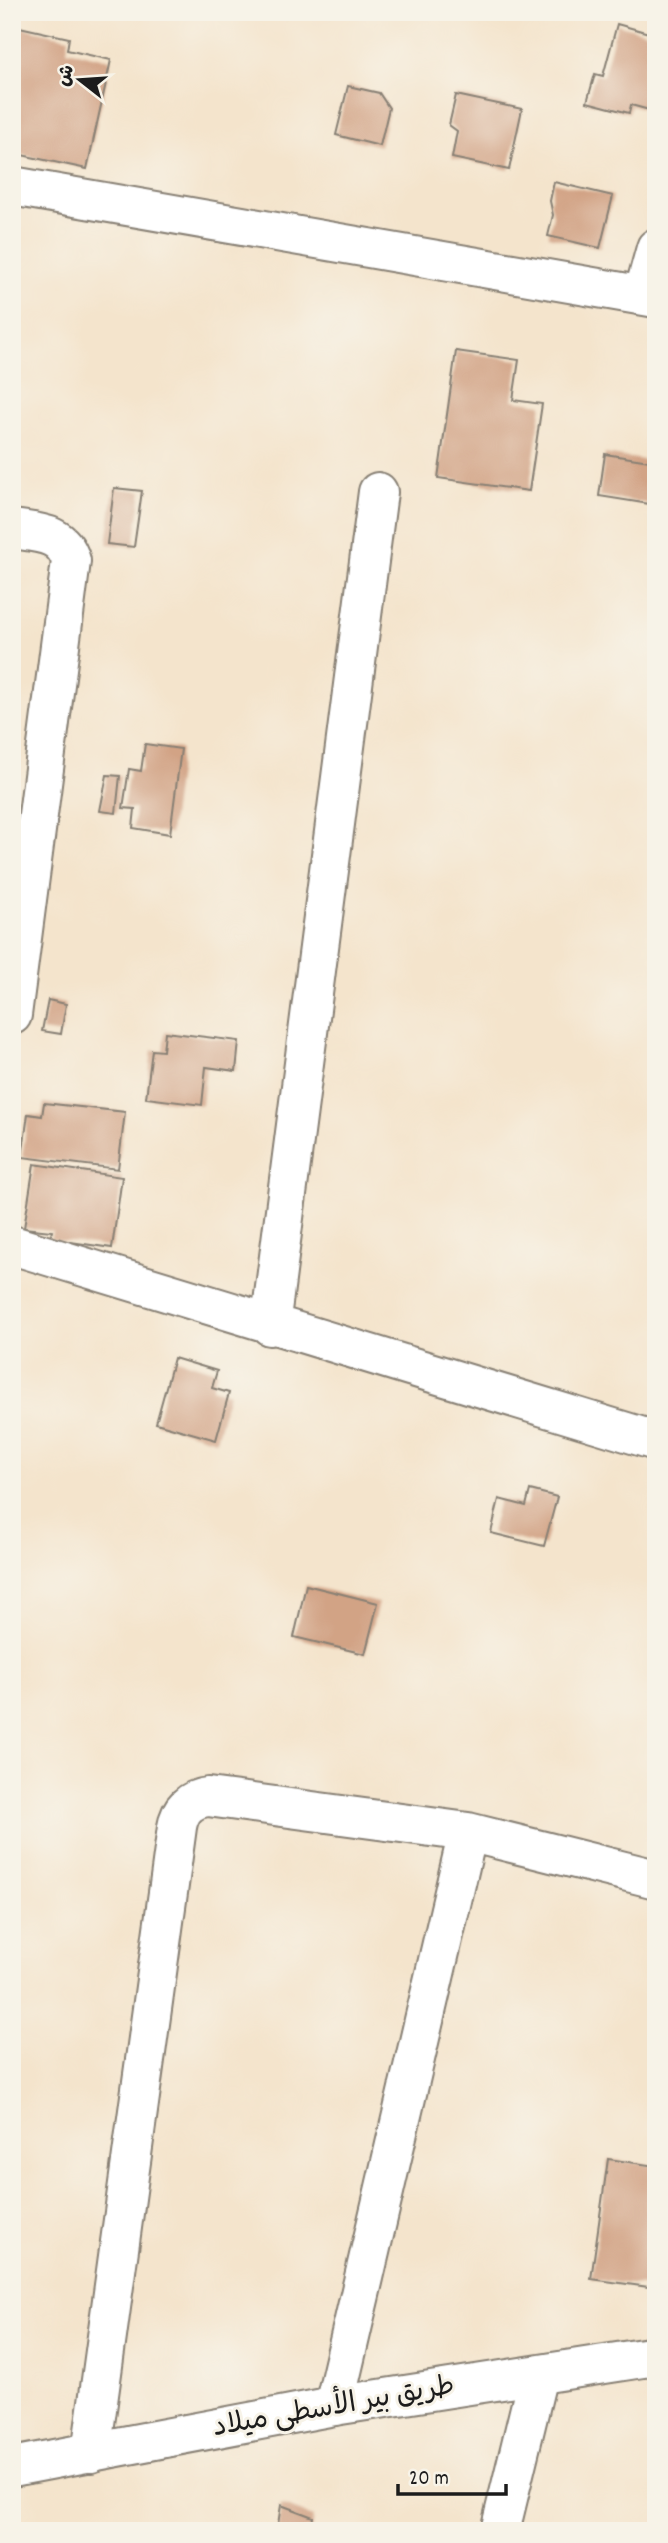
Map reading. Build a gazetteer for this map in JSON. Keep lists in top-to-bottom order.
{
  "streets": {
    "street": ["طريق بير الأسطى ميلاد"]
  },
  "scale_bar": "20 m",
  "north": "left"
}
